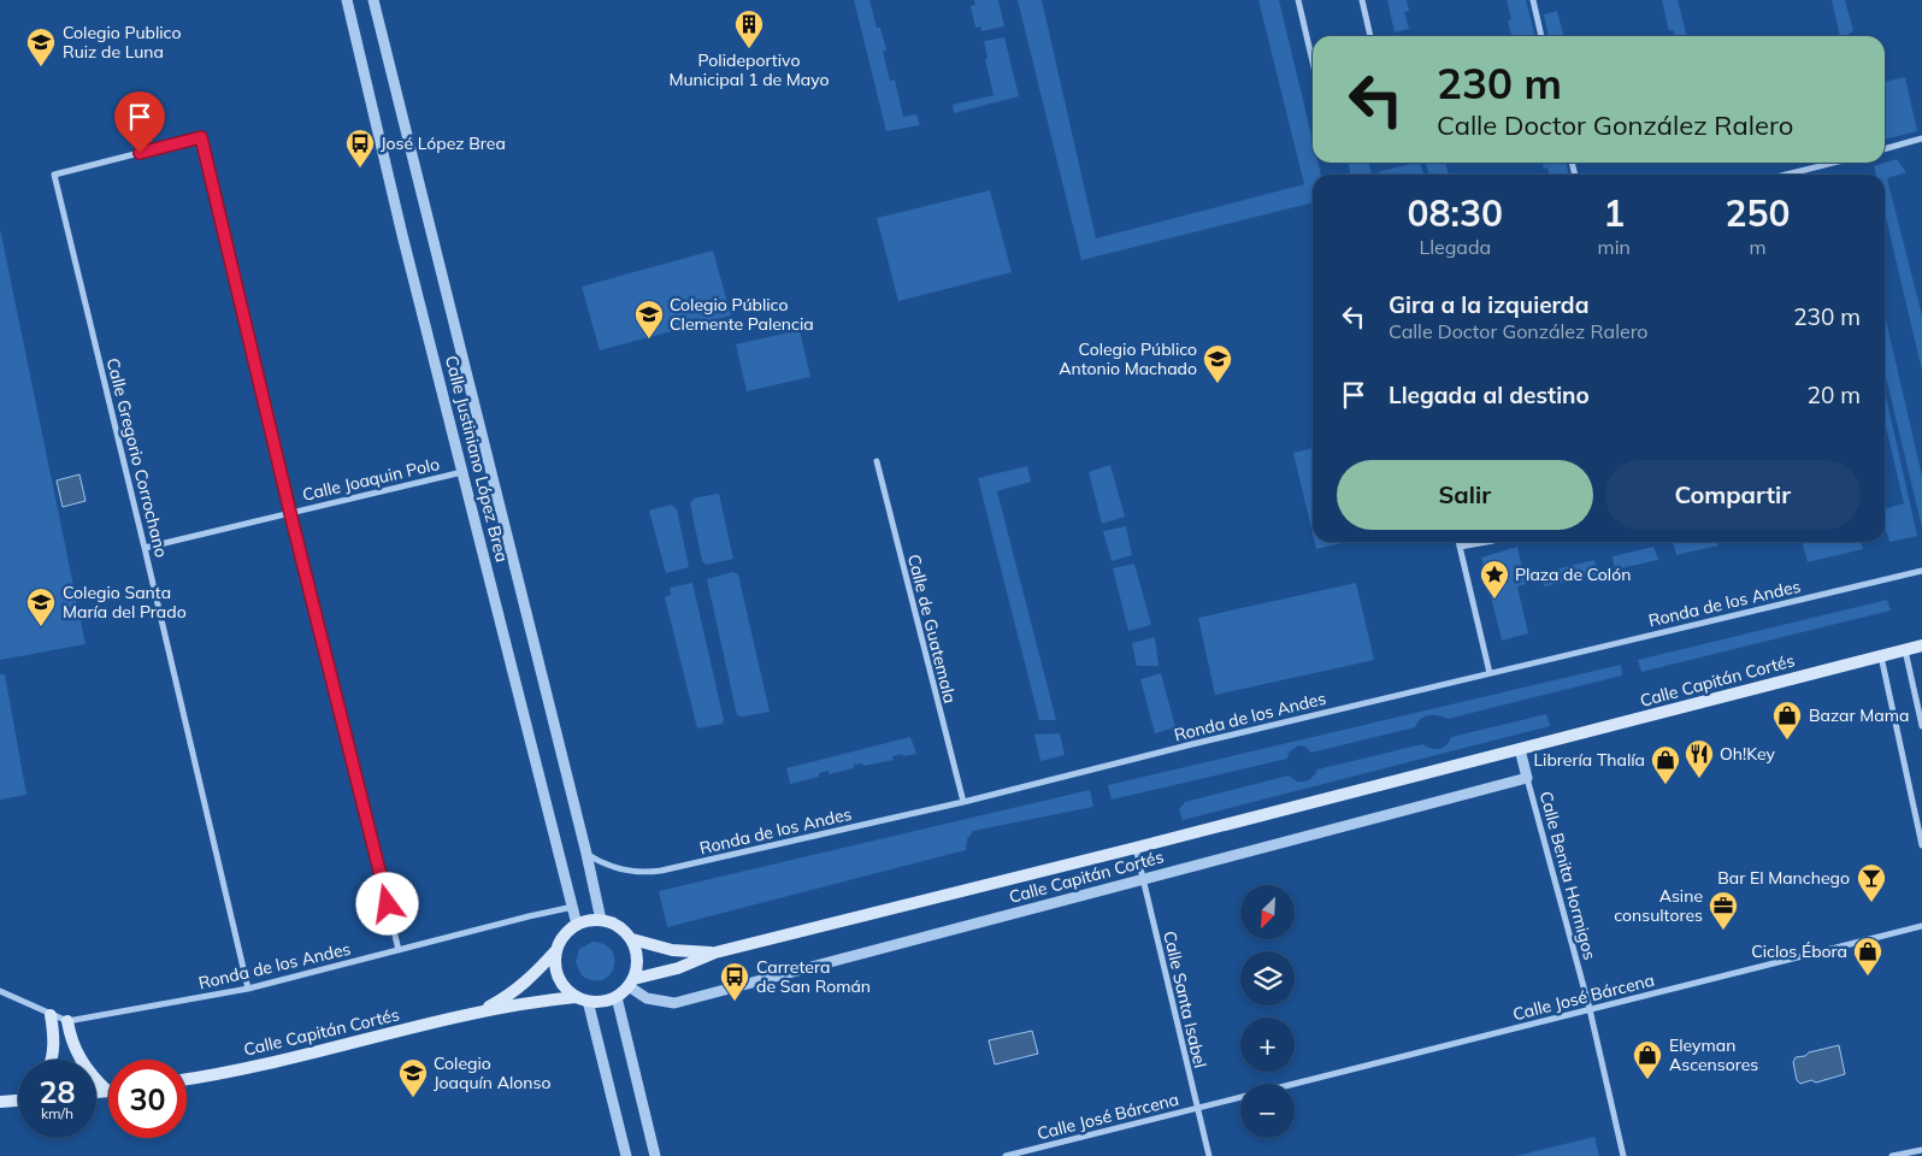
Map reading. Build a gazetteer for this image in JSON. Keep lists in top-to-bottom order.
{
  "streets": {
    "main road": ["Calle Capitán Cortés"],
    "street": [
      "Calle Gregorio Corrochano",
      "Calle Justiniano López Brea",
      "Calle Joaquin Polo",
      "Ronda de los Andes",
      "Calle de Guatemala",
      "Calle Benita Hormigos",
      "Calle José Bárcena",
      "Calle Santa Isabel"
    ]
  },
  "crossings": [
    ["Calle Gregorio Corrochano", "Calle Joaquin Polo"],
    ["Calle Gregorio Corrochano", "Ronda de los Andes"],
    ["Calle Justiniano López Brea", "Calle Joaquin Polo"],
    ["Calle Justiniano López Brea", "Ronda de los Andes"],
    ["Calle Justiniano López Brea", "Calle Capitán Cortés"],
    ["Ronda de los Andes", "Calle de Guatemala"],
    ["Calle Capitán Cortés", "Calle Benita Hormigos"],
    ["Calle Capitán Cortés", "Calle Santa Isabel"],
    ["Calle Benita Hormigos", "Calle José Bárcena"],
    ["Calle José Bárcena", "Calle Santa Isabel"]
  ],
  "places": {
    "building": ["Polideportivo Municipal 1 de Mayo"],
    "school or university": [
      "Colegio Publico Ruiz de Luna",
      "Colegio Público Clemente Palencia",
      "Colegio Público Antonio Machado",
      "Colegio Santa María del Prado",
      "Colegio Joaquín Alonso"
    ],
    "bus stop": ["José López Brea", "Carretera de San Román"],
    "place": ["Plaza de Colón"],
    "shop": [
      "Bazar Mama",
      "Librería Thalía",
      "Ciclos Ébora",
      "Eleyman Ascensores"
    ],
    "restaurant": ["Oh!Key"],
    "bar": ["Bar El Manchego"],
    "office": ["Asine consultores"]
  },
  "north": "bottom left",
  "page": {
    "turn": ["230 m", "Calle Doctor González Ralero"],
    "eta": [
      "08:30",
      "Llegada",
      "1",
      "min",
      "250",
      "m"
    ],
    "list": [
      {
        "name": "Gira a la izquierda",
        "note": "Calle Doctor González Ralero",
        "value": "230 m"
      },
      {
        "name": "Llegada al destino",
        "value": "20 m"
      }
    ],
    "buttons": ["Salir", "Compartir"],
    "map_buttons": ["+", "−"],
    "speed": "28 km/h",
    "limit": "30"
  }
}
